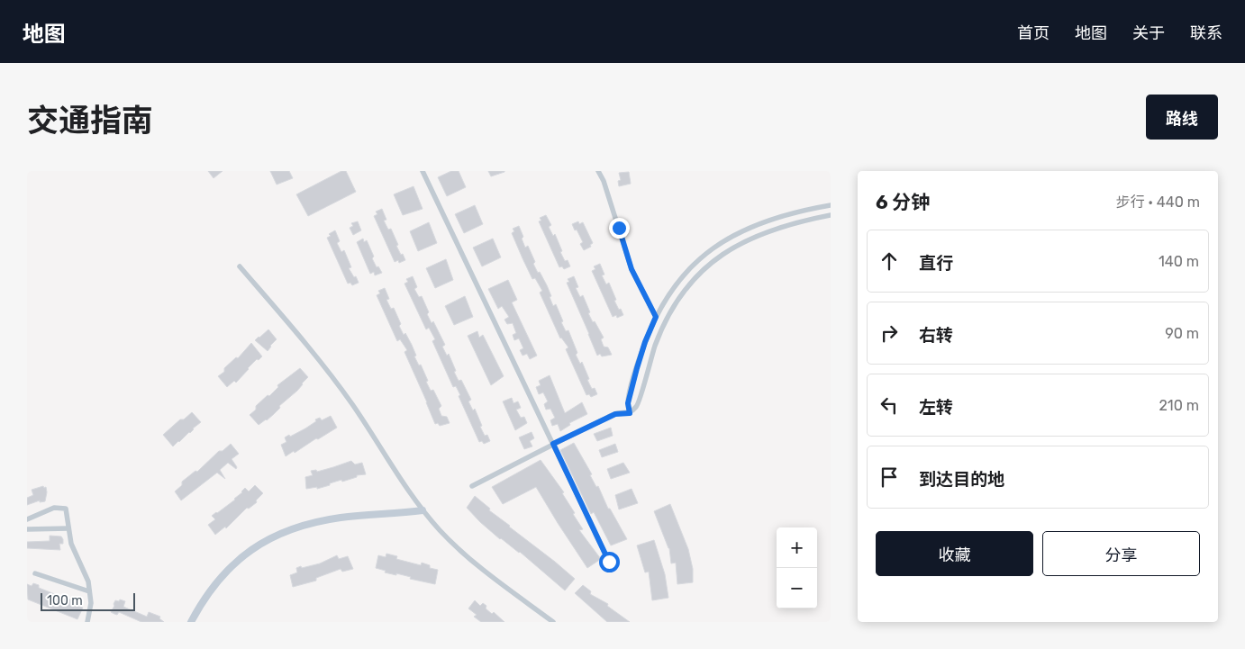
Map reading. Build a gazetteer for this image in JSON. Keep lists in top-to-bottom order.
{
  "scale_bar": "100 m",
  "page": {
    "header": "地图",
    "nav": [
      "首页",
      "地图",
      "关于",
      "联系"
    ],
    "title": "交通指南",
    "buttons": [
      "路线",
      ["收藏", "分享"]
    ],
    "heading": ["6 分钟", "步行 · 440 m"],
    "list": [
      ["直行", "140 m"],
      ["右转", "90 m"],
      ["左转", "210 m"],
      "到达目的地"
    ],
    "map_buttons": ["+", "−"],
    "scale": "100 m"
  }
}
